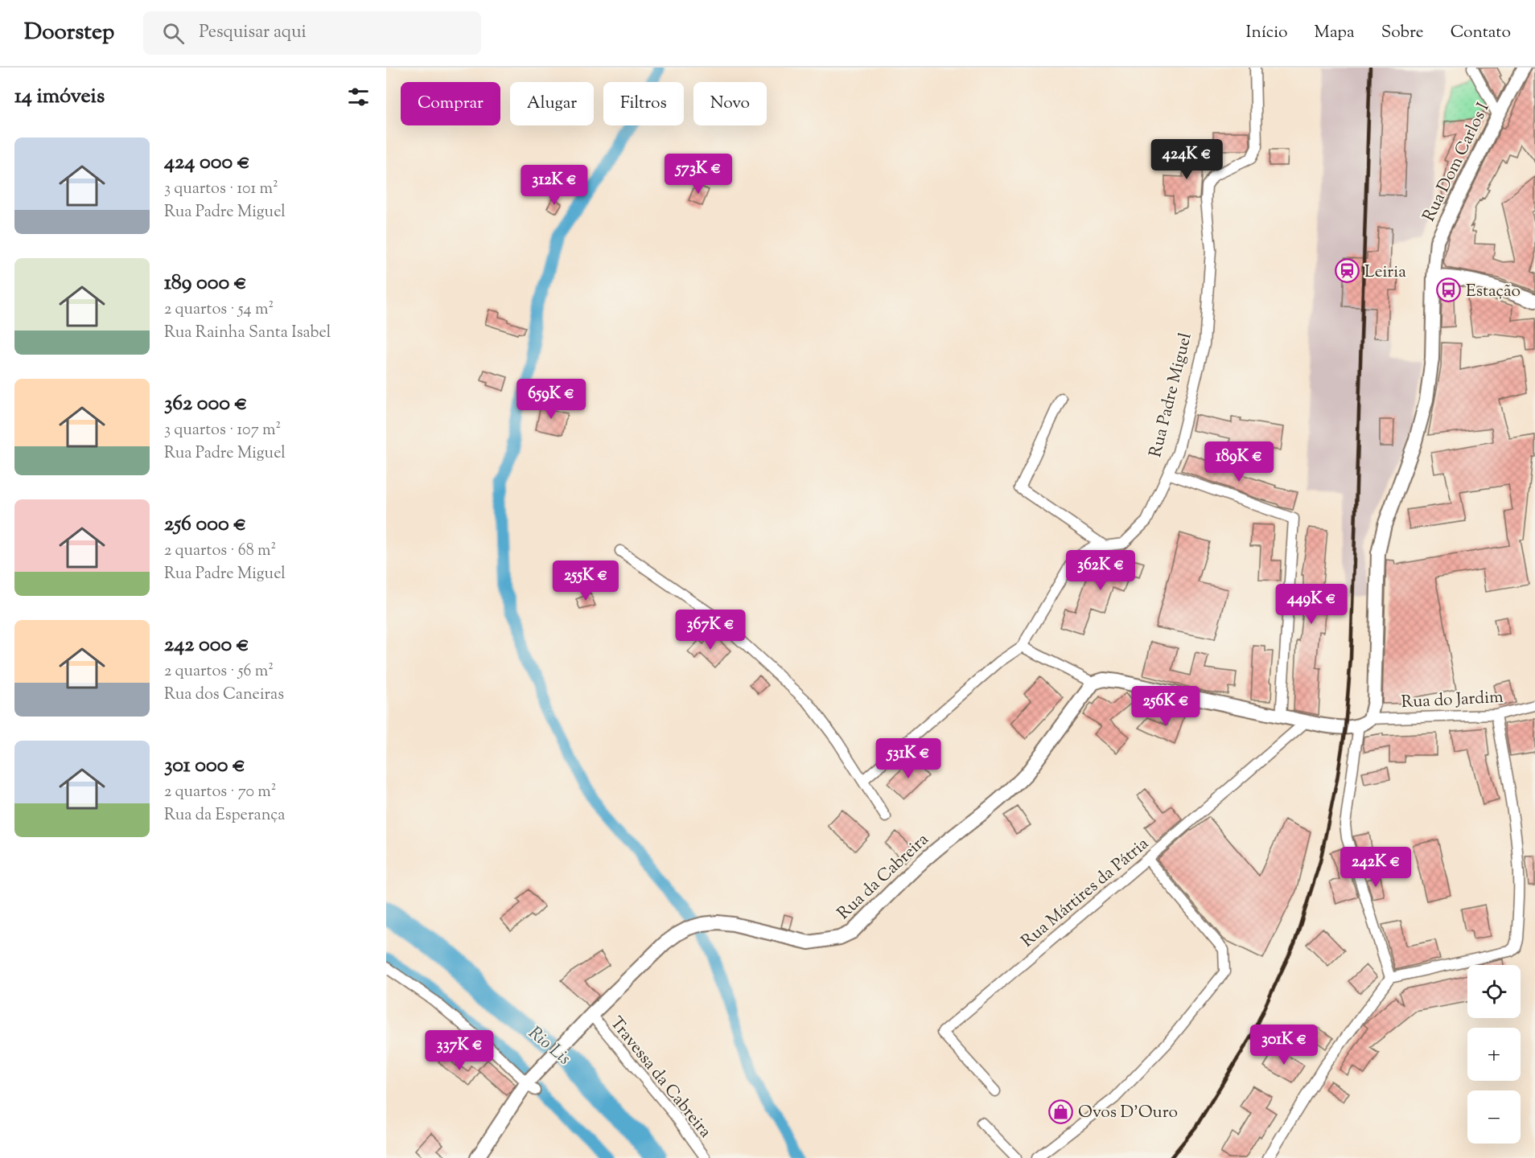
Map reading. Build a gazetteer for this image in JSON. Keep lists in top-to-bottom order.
{
  "streets": {
    "main road": ["Rua Dom Carlos I", "Rua da Cabreira"],
    "street": [
      "Rua Padre Miguel",
      "Rua do Jardim",
      "Rua Mártires da Pátria",
      "Travessa da Cabreira"
    ]
  },
  "crossings": [
    ["Rua Dom Carlos I", "Rua do Jardim"],
    ["Rua da Cabreira", "Travessa da Cabreira"]
  ],
  "water": ["Rio Lis"],
  "places": {
    "station": ["Leiria"],
    "bus stop": ["Estação"],
    "shop": ["Ovos D'Ouro"]
  },
  "page": {
    "header": "Doorstep",
    "search": "Pesquisar aqui",
    "nav": [
      "Início",
      "Mapa",
      "Sobre",
      "Contato"
    ],
    "heading": "14 imóveis",
    "chip": [
      "Comprar",
      "Alugar",
      "Filtros",
      "Novo"
    ],
    "list": [
      {
        "name": "424 000 €",
        "note": "3 quartos · 101 m² · Rua Padre Miguel"
      },
      {
        "name": "189 000 €",
        "note": "2 quartos · 54 m² · Rua Rainha Santa Isabel"
      },
      {
        "name": "362 000 €",
        "note": "3 quartos · 107 m² · Rua Padre Miguel"
      },
      {
        "name": "256 000 €",
        "note": "2 quartos · 68 m² · Rua Padre Miguel"
      },
      {
        "name": "242 000 €",
        "note": "2 quartos · 56 m² · Rua dos Caneiras"
      },
      {
        "name": "301 000 €",
        "note": "2 quartos · 70 m² · Rua da Esperança"
      }
    ],
    "price": [
      "424K €",
      "573K €",
      "312K €",
      "659K €",
      "189K €",
      "362K €",
      "255K €",
      "449K €",
      "367K €",
      "256K €",
      "531K €",
      "242K €",
      "301K €",
      "337K €"
    ],
    "map_buttons": ["+", "−"]
  }
}
